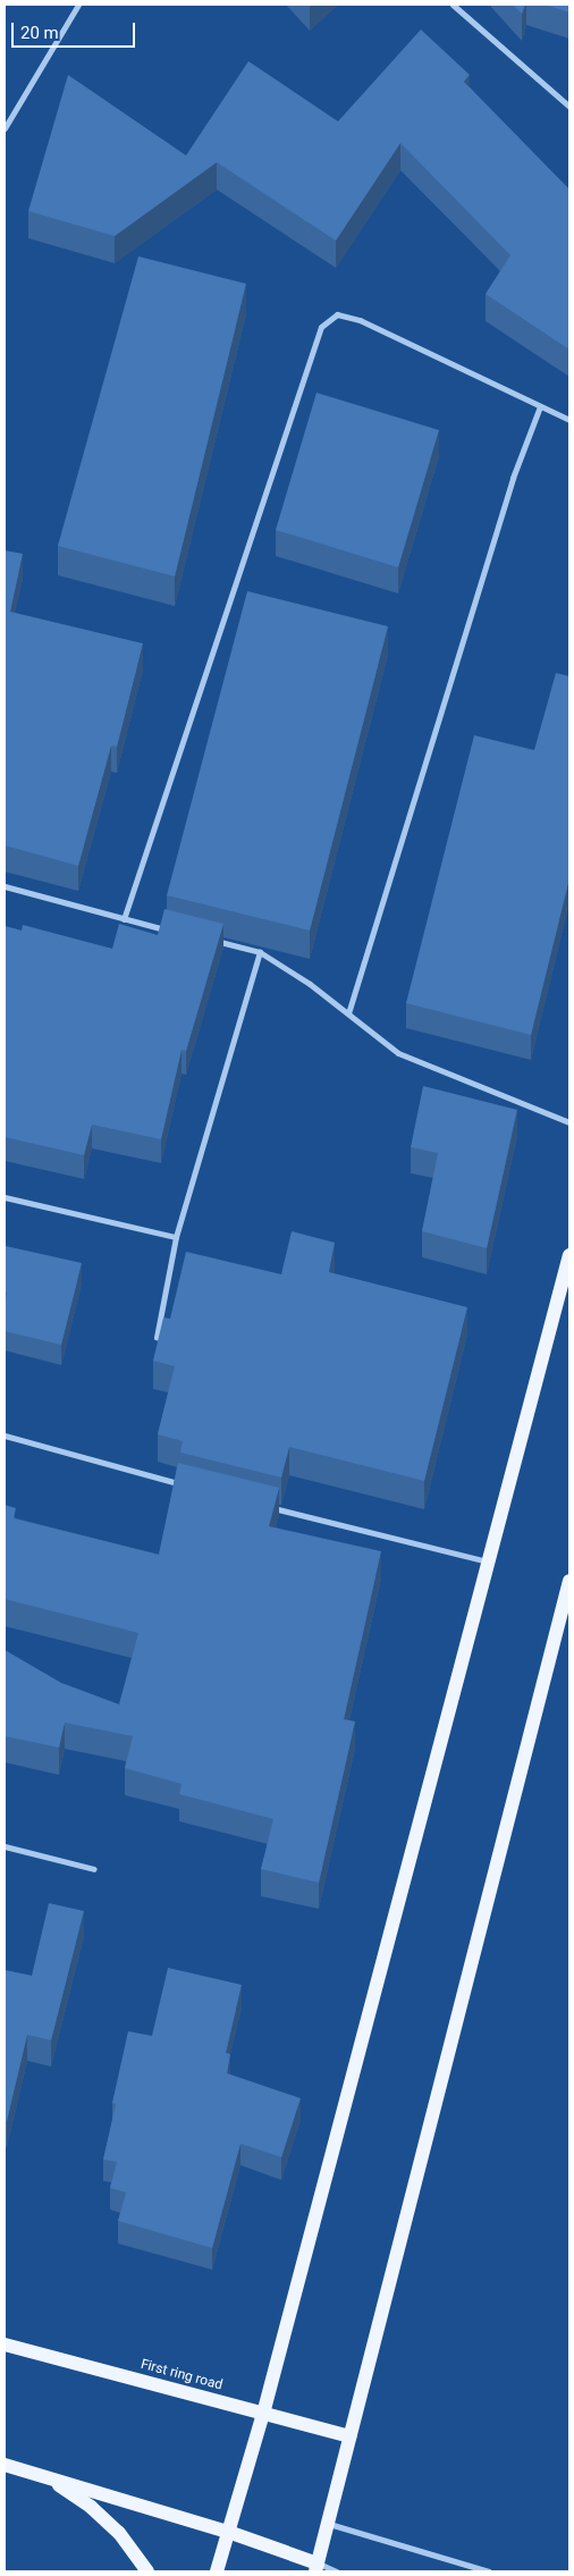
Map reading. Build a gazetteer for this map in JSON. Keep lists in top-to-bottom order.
{
  "streets": {
    "main road": ["First ring road"]
  },
  "scale_bar": "20 m"
}
